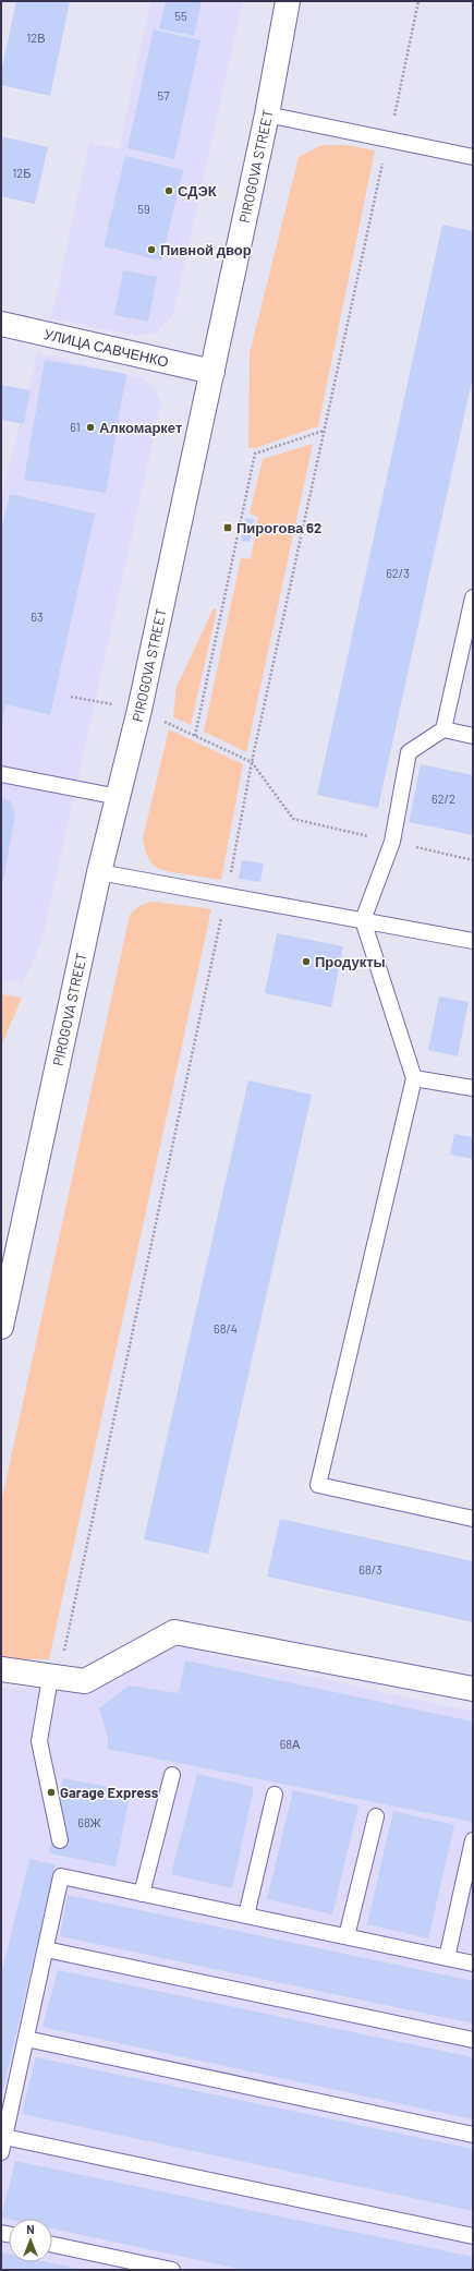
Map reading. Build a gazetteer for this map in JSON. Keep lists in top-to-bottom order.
{
  "streets": {
    "main road": ["PIROGOVA STREET", "УЛИЦА САВЧЕНКО"]
  },
  "crossings": [
    ["PIROGOVA STREET", "УЛИЦА САВЧЕНКО"]
  ],
  "places": {
    "other": [
      "СДЭК",
      "Пивной двор",
      "Алкомаркет",
      "Продукты",
      "Garage Express"
    ],
    "transit": ["Пирогова 62"]
  },
  "house_numbers": [
    "55",
    "12В",
    "57",
    "12Б",
    "59",
    "61",
    "62/3",
    "63",
    "62/2",
    "68/4",
    "68/3",
    "68А",
    "68Ж"
  ],
  "north": "top"
}
